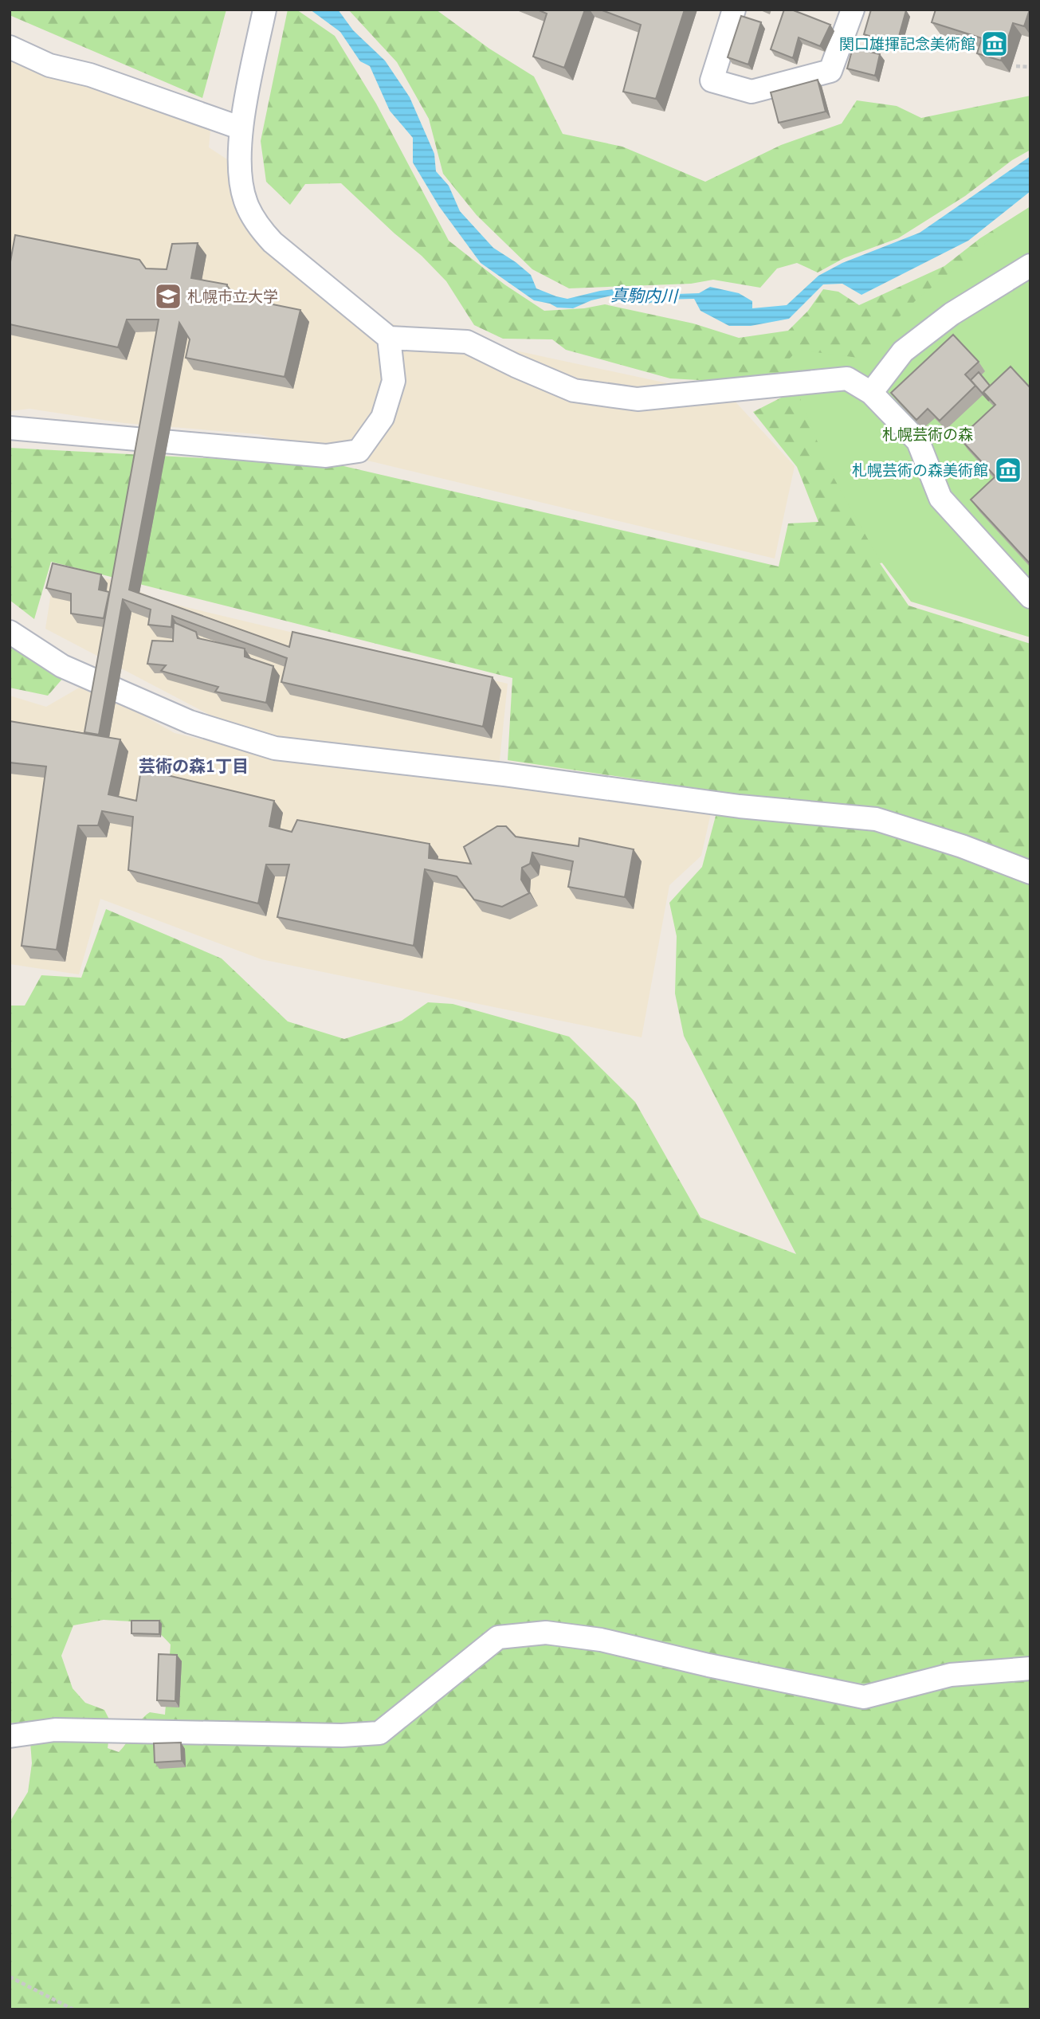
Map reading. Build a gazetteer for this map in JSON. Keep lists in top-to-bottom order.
{
  "districts": ["芸術の森1丁目"],
  "water": ["真駒内川"],
  "parks": ["札幌芸術の森"],
  "places": {
    "museum": ["関口雄揮記念美術館", "札幌芸術の森美術館"],
    "school or university": ["札幌市立大学"]
  }
}
